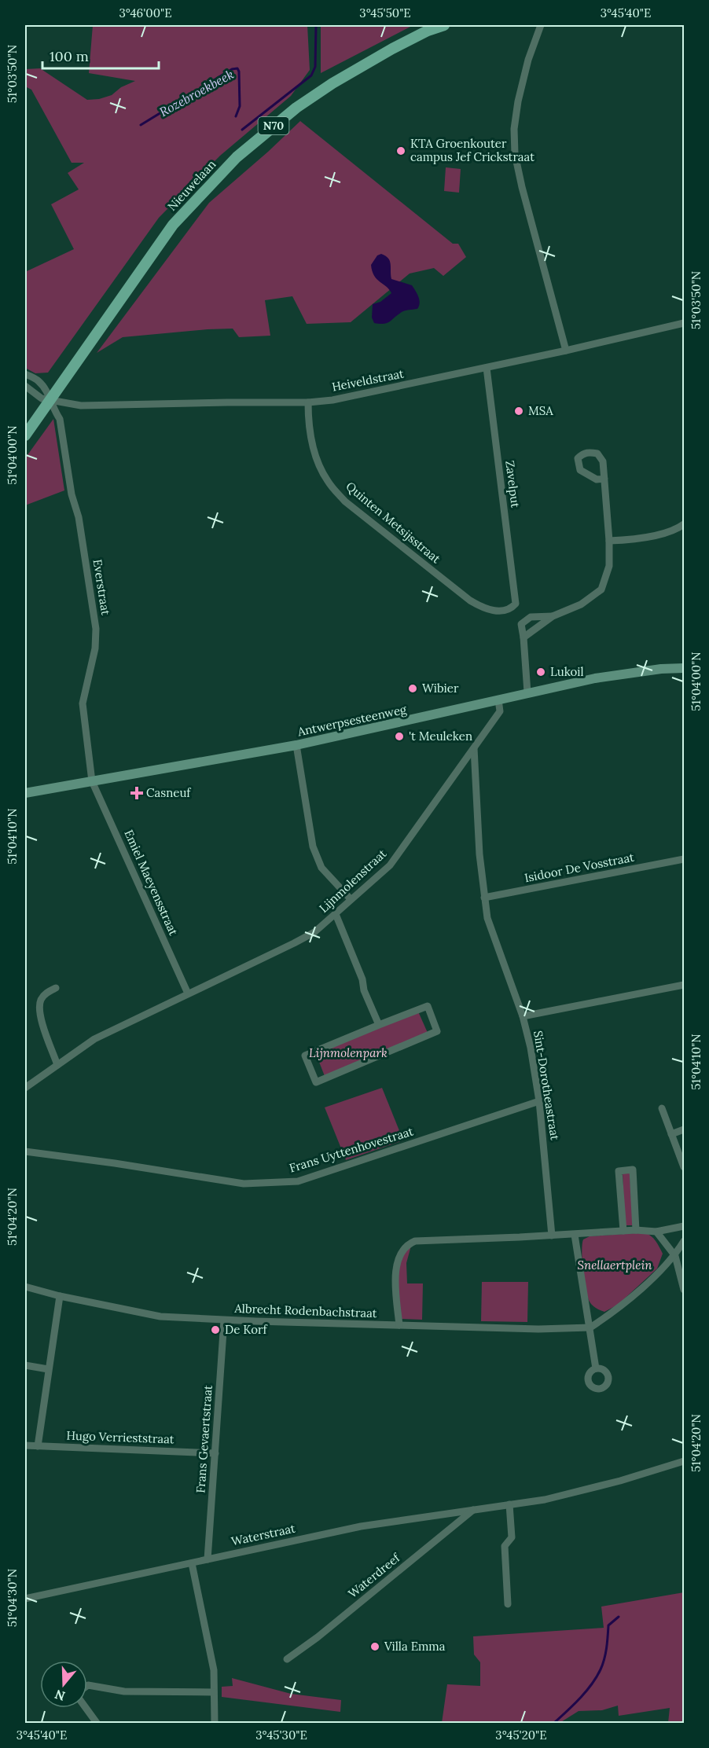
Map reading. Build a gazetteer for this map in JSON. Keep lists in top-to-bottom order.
{
  "streets": {
    "main road": ["N70", "Nieuwelaan", "Antwerpsesteenweg"],
    "street": [
      "Heiveldstraat",
      "Zavelput",
      "Quinten Metsijsstraat",
      "Everstraat",
      "Isidoor De Vosstraat",
      "Lijnmolenstraat",
      "Emiel Maeyensstraat",
      "Sint-Dorotheastraat",
      "Frans Uyttenhovestraat",
      "Albrecht Rodenbachstraat",
      "Hugo Verrieststraat",
      "Frans Gevaertstraat",
      "Waterstraat",
      "Waterdreef"
    ]
  },
  "crossings": [
    ["Nieuwelaan", "Heiveldstraat"],
    ["Nieuwelaan", "Everstraat"],
    ["Heiveldstraat", "Zavelput"],
    ["Heiveldstraat", "Quinten Metsijsstraat"],
    ["Heiveldstraat", "Everstraat"],
    ["Zavelput", "Quinten Metsijsstraat"],
    ["Everstraat", "Antwerpsesteenweg"],
    ["Everstraat", "Emiel Maeyensstraat"],
    ["Antwerpsesteenweg", "Lijnmolenstraat"],
    ["Antwerpsesteenweg", "Emiel Maeyensstraat"],
    ["Isidoor De Vosstraat", "Sint-Dorotheastraat"],
    ["Lijnmolenstraat", "Emiel Maeyensstraat"],
    ["Lijnmolenstraat", "Sint-Dorotheastraat"],
    ["Sint-Dorotheastraat", "Frans Uyttenhovestraat"],
    ["Albrecht Rodenbachstraat", "Frans Gevaertstraat"],
    ["Hugo Verrieststraat", "Frans Gevaertstraat"],
    ["Frans Gevaertstraat", "Waterstraat"],
    ["Waterstraat", "Waterdreef"]
  ],
  "water": ["Rozebroekbeek"],
  "parks": ["Lijnmolenpark", "Snellaertplein"],
  "places": {
    "other": [
      "KTA Groenkouter campus Jef Crickstraat",
      "MSA",
      "Lukoil",
      "Wibier",
      "'t Meuleken",
      "De Korf",
      "Villa Emma"
    ],
    "health": ["Casneuf"]
  },
  "scale_bar": "100 m",
  "north": "bottom",
  "coordinates": [
    "3°46'00\"E",
    "3°45'50\"E",
    "3°45'40\"E",
    "51°03'50\"N",
    "51°04'00\"N",
    "51°04'10\"N",
    "51°04'20\"N",
    "51°04'30\"N",
    "3°45'30\"E",
    "3°45'20\"E"
  ]
}
